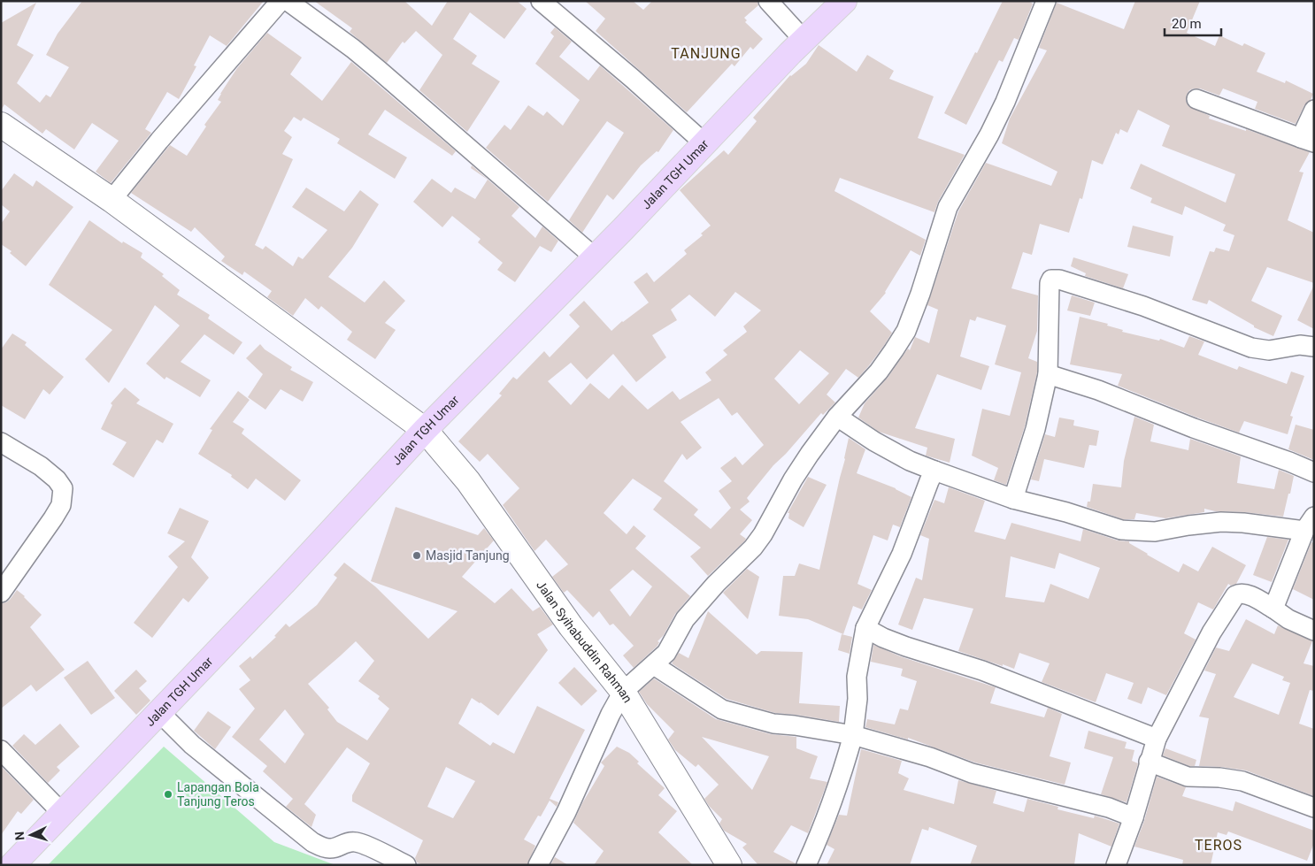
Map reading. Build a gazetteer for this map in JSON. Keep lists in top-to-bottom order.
{
  "streets": {
    "main road": ["Jalan TGH Umar"],
    "street": ["Jalan Syihabuddin Rahman"]
  },
  "crossings": [
    ["Jalan TGH Umar", "Jalan Syihabuddin Rahman"]
  ],
  "districts": ["TANJUNG", "TEROS"],
  "places": ["Masjid Tanjung", "Lapangan Bola Tanjung Teros"],
  "scale_bar": "20 m",
  "north": "left"
}
